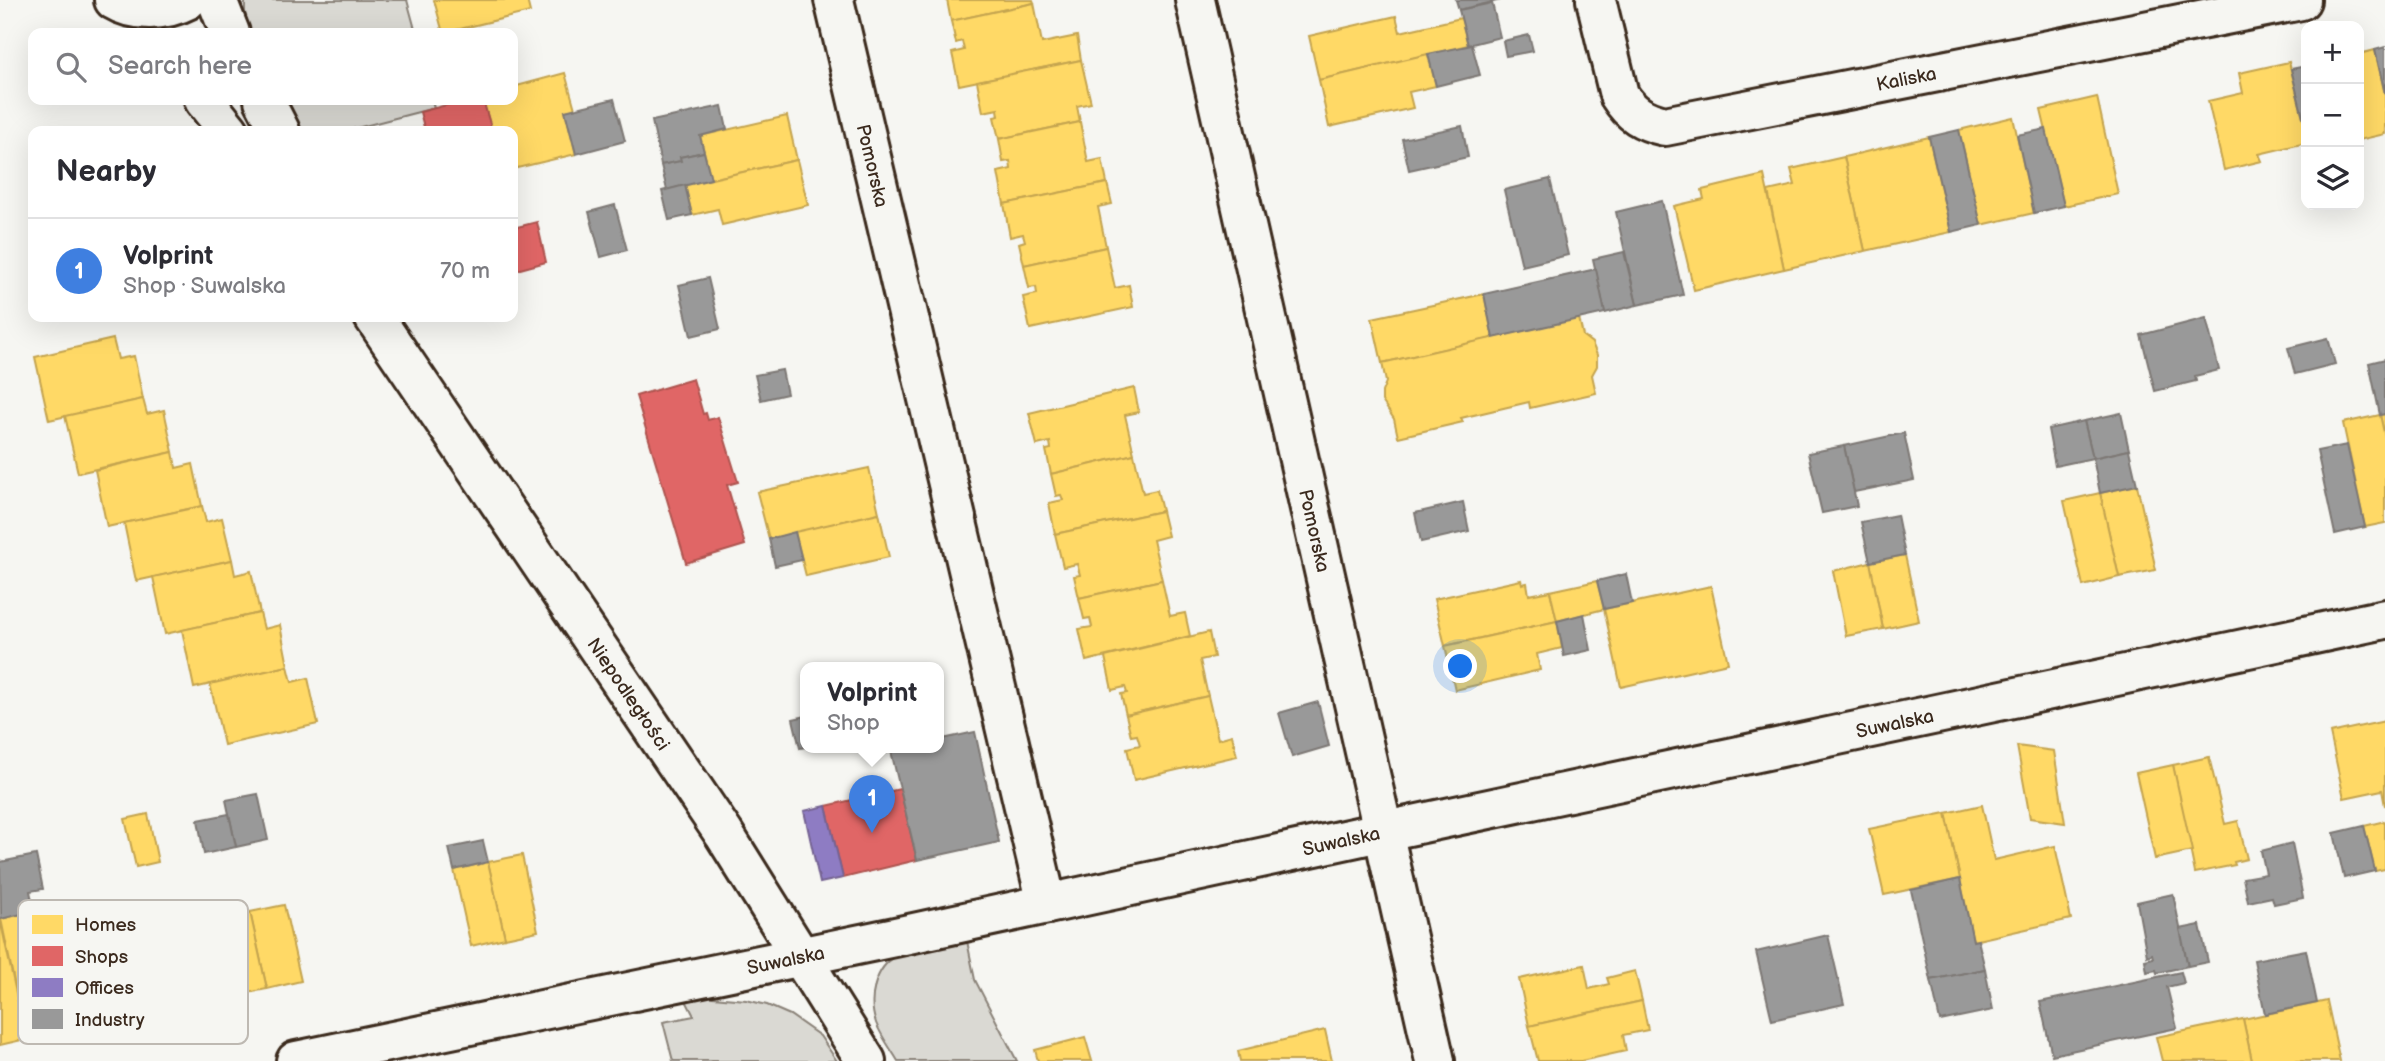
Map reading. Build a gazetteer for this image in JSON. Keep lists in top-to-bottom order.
{
  "streets": {
    "street": [
      "Kaliska",
      "Pomorska",
      "Niepodległości",
      "Suwalska"
    ]
  },
  "crossings": [
    ["Pomorska", "Suwalska"],
    ["Niepodległości", "Suwalska"]
  ],
  "legend": [
    "Homes",
    "Shops",
    "Offices",
    "Industry"
  ],
  "page": {
    "map_buttons": ["+", "−"],
    "search": "Search here",
    "heading": "Nearby",
    "list": [
      {
        "mark": "1",
        "name": "Volprint",
        "note": "Shop · Suwalska",
        "value": "70 m"
      }
    ],
    "popup": ["Volprint", "Shop"],
    "pins": "1"
  }
}
